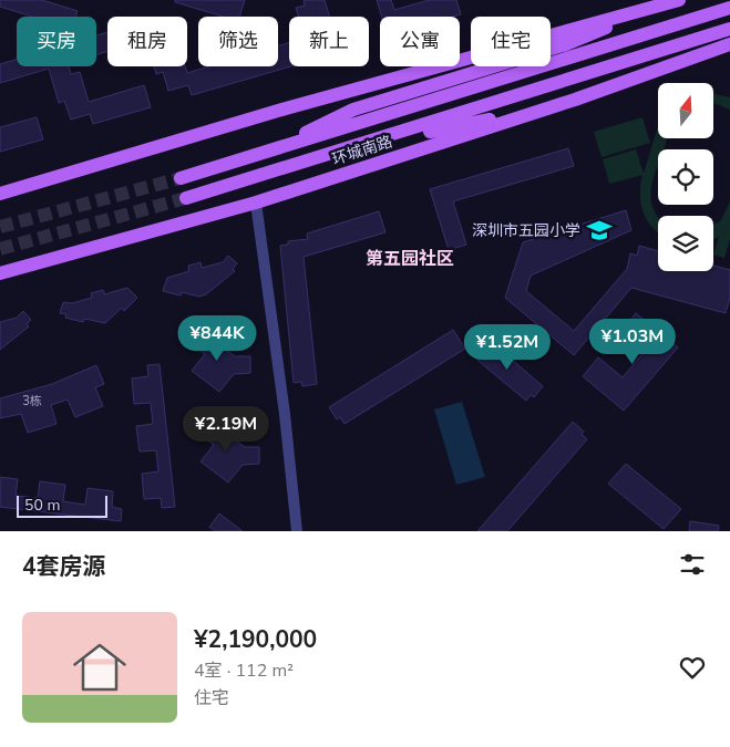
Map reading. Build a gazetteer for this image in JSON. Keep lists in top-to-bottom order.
{
  "streets": {
    "main road": ["环城南路"]
  },
  "districts": ["第五园社区"],
  "places": {
    "school or university": ["深圳市五园小学"]
  },
  "house_numbers": ["3栋"],
  "scale_bar": "50 m",
  "north": "top",
  "page": {
    "chip": [
      "买房",
      "租房",
      "筛选",
      "新上",
      "公寓",
      "住宅"
    ],
    "price": [
      "¥844K",
      "¥1.03M",
      "¥1.52M",
      "¥2.19M"
    ],
    "scale": "50 m",
    "heading": "4套房源",
    "list": [
      {
        "name": "¥2,190,000",
        "note": "4室 · 112 m² · 住宅"
      }
    ]
  }
}
